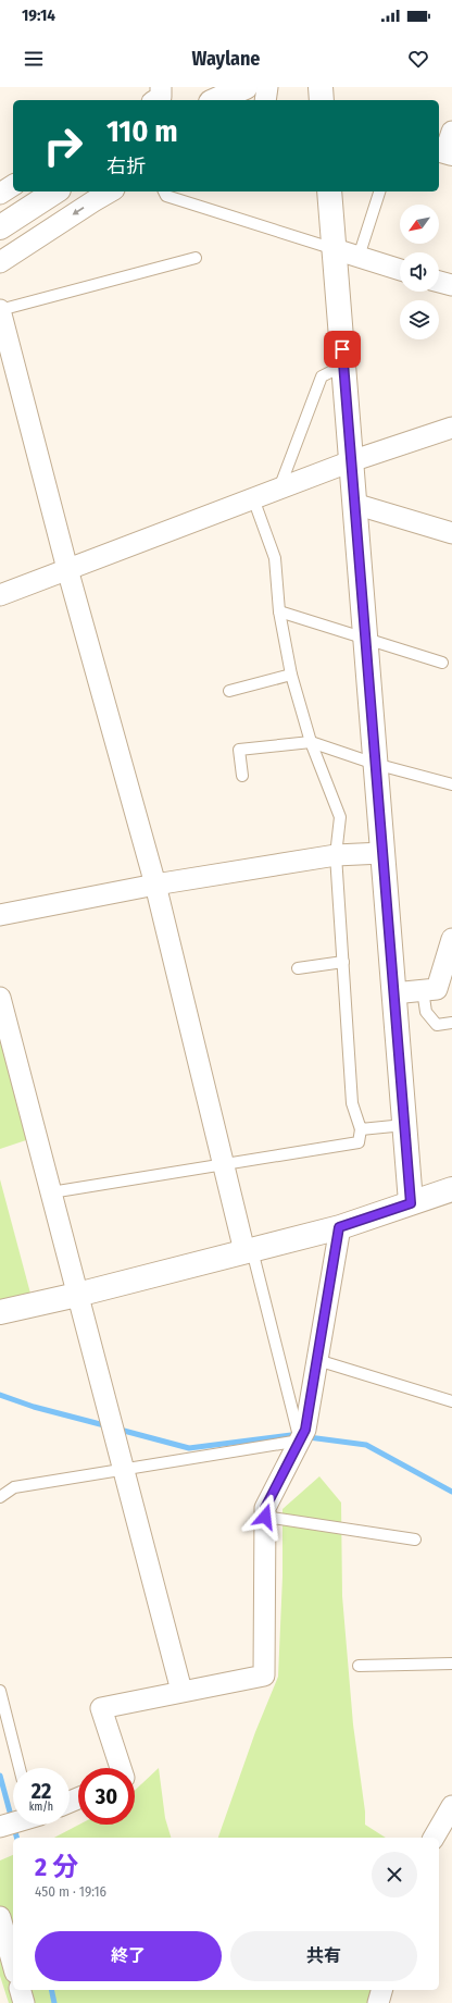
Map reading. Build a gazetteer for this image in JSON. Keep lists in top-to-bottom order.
{
  "north": "bottom left",
  "page": {
    "status": "19:14",
    "header": "Waylane",
    "turn": ["110 m", "右折"],
    "speed": "22 km/h",
    "limit": "30",
    "heading": ["2 分", "450 m · 19:16"],
    "buttons": ["終了", "共有"]
  }
}
